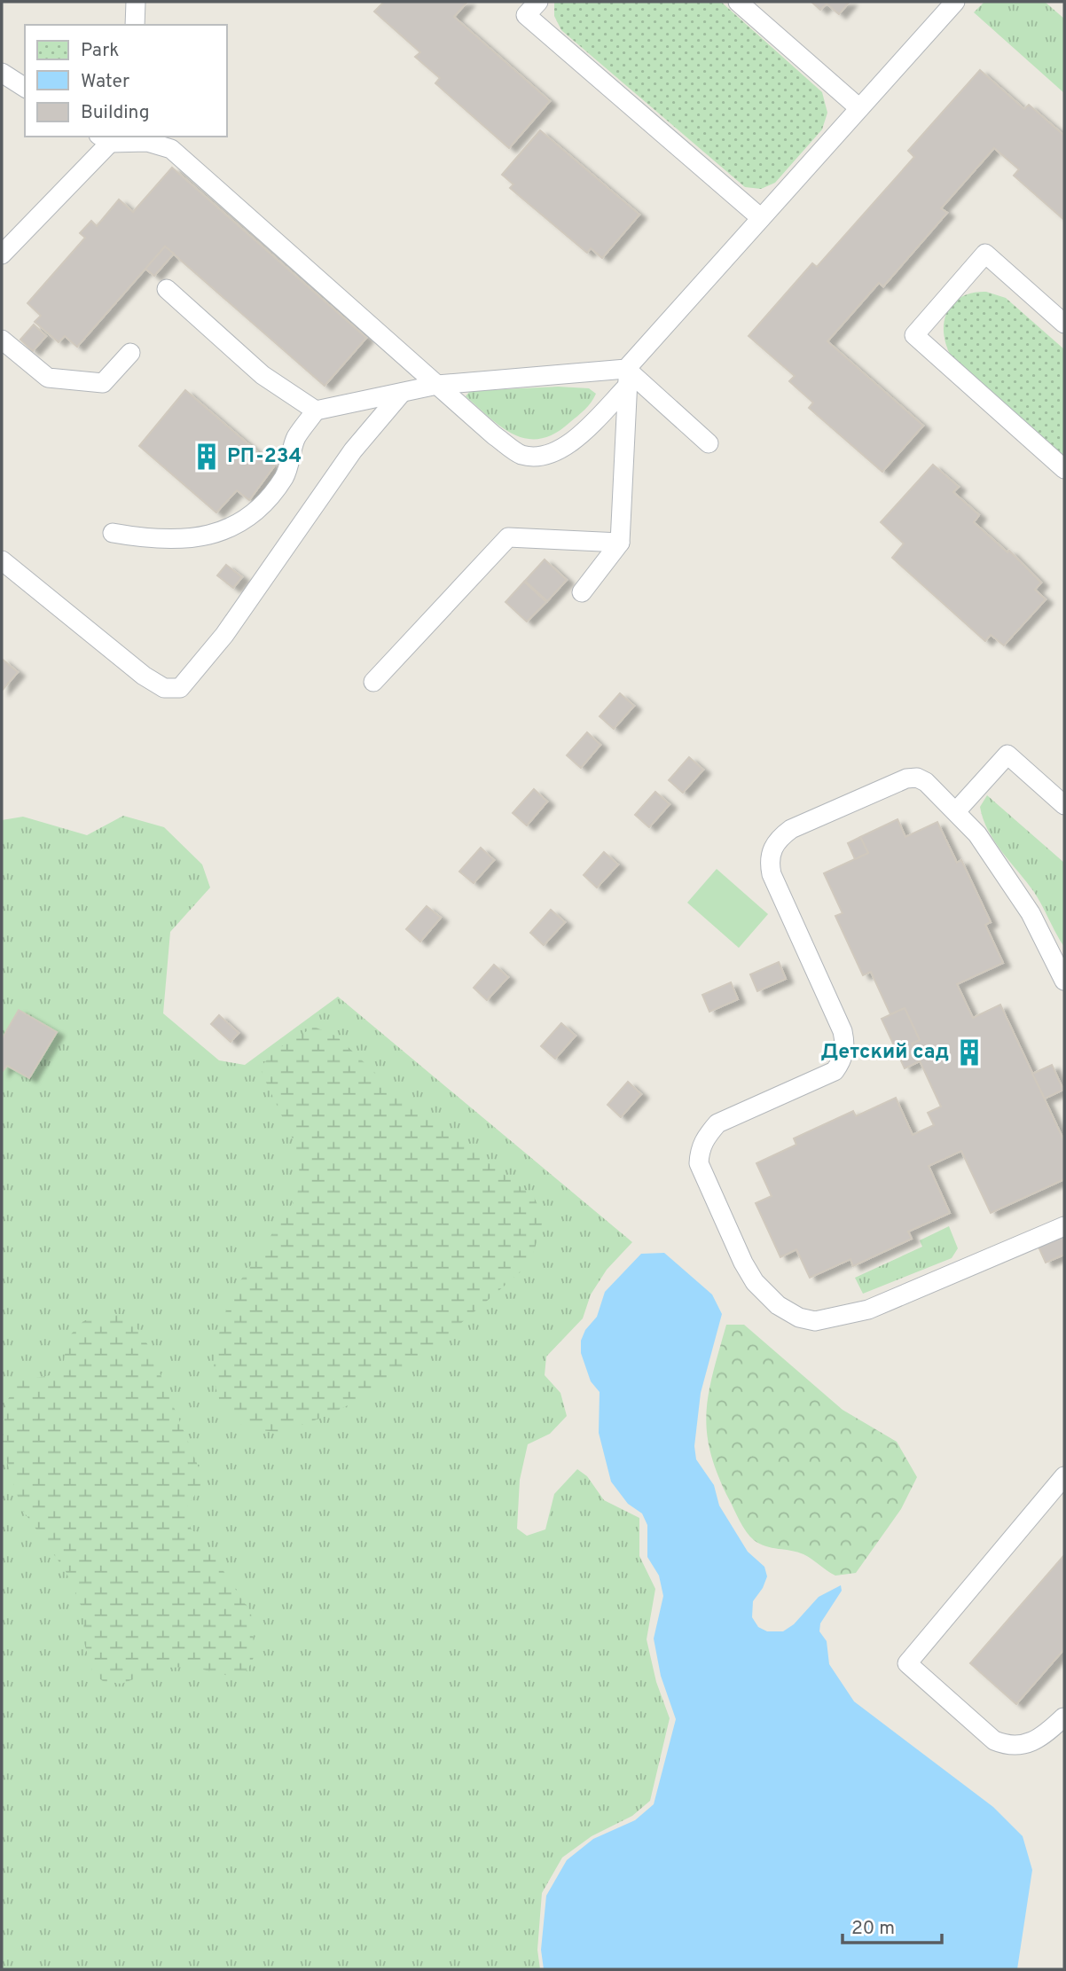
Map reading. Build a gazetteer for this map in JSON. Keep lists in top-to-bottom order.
{
  "places": {
    "building": ["РП-234", "Детский сад"]
  },
  "legend": ["Park", "Water", "Building"],
  "scale_bar": "20 m"
}
